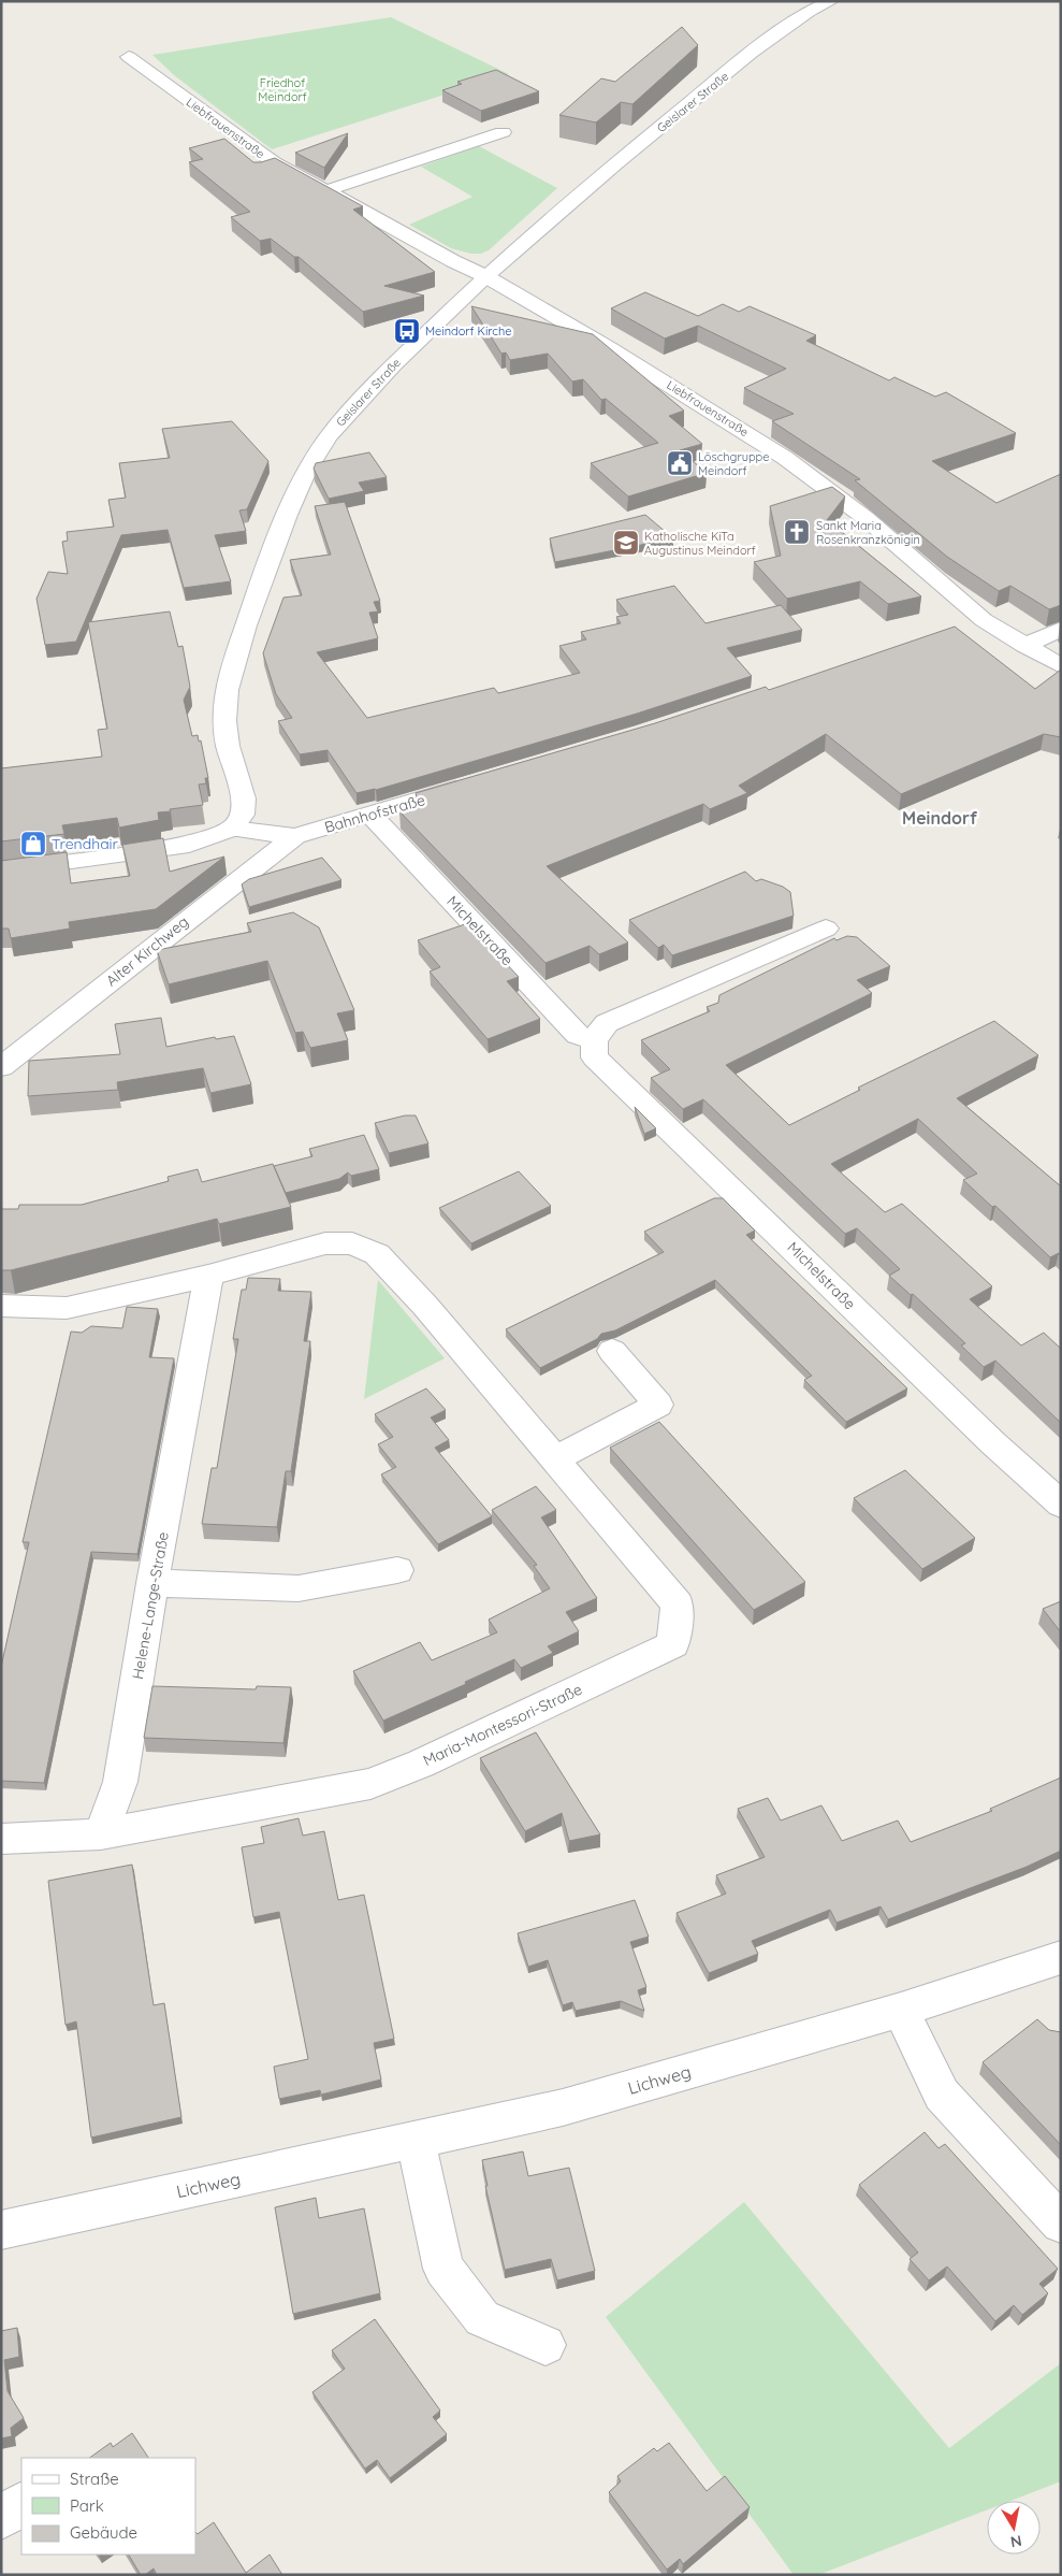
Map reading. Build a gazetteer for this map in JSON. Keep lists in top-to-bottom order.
{
  "streets": {
    "street": [
      "Geislarer Straße",
      "Liebfrauenstraße",
      "Bahnhofstraße",
      "Michelstraße",
      "Alter Kirchweg",
      "Helene-Lange-Straße",
      "Maria-Montessori-Straße",
      "Lichweg"
    ]
  },
  "crossings": [
    ["Geislarer Straße", "Liebfrauenstraße"],
    ["Geislarer Straße", "Bahnhofstraße"],
    ["Bahnhofstraße", "Michelstraße"],
    ["Bahnhofstraße", "Alter Kirchweg"],
    ["Helene-Lange-Straße", "Maria-Montessori-Straße"]
  ],
  "districts": ["Meindorf"],
  "parks": ["Friedhof Meindorf"],
  "places": {
    "bus stop": ["Meindorf Kirche"],
    "public building": ["Löschgruppe Meindorf"],
    "church": ["Sankt Maria Rosenkranzkönigin"],
    "school or university": ["Katholische KiTa Augustinus Meindorf"],
    "shop": ["Trendhair"]
  },
  "legend": ["Straße", "Park", "Gebäude"],
  "north": "bottom"
}
